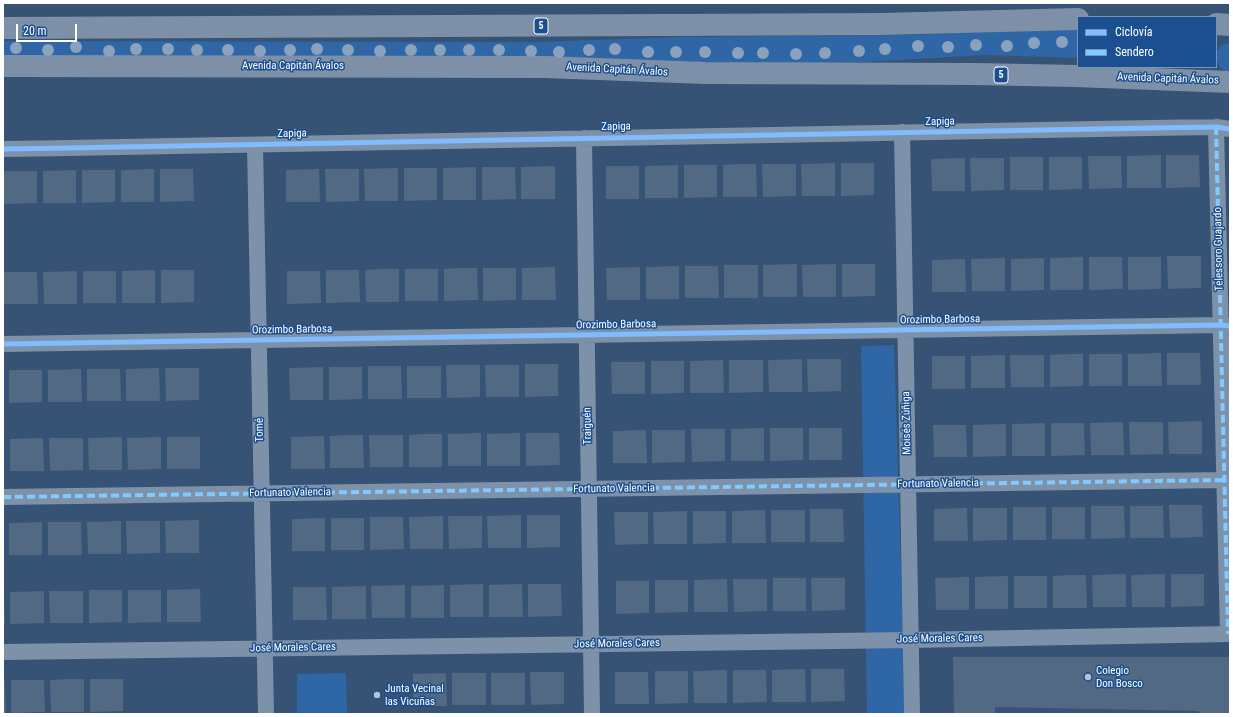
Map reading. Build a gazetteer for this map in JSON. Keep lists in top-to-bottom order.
{
  "streets": {
    "highway": ["5", "Avenida Capitán Ávalos"],
    "street": [
      "Zapiga",
      "Telessoro Guajardo",
      "Orozimbo Barbosa",
      "Moisés Zúñiga",
      "Traiguén",
      "Tomé",
      "Fortunato Valencia",
      "José Morales Cares"
    ]
  },
  "crossings": [
    ["Zapiga", "Telessoro Guajardo"],
    ["Zapiga", "Moisés Zúñiga"],
    ["Zapiga", "Traiguén"],
    ["Zapiga", "Tomé"],
    ["Telessoro Guajardo", "Orozimbo Barbosa"],
    ["Telessoro Guajardo", "Fortunato Valencia"],
    ["Telessoro Guajardo", "José Morales Cares"],
    ["Orozimbo Barbosa", "Moisés Zúñiga"],
    ["Orozimbo Barbosa", "Traiguén"],
    ["Orozimbo Barbosa", "Tomé"],
    ["Moisés Zúñiga", "Fortunato Valencia"],
    ["Moisés Zúñiga", "José Morales Cares"],
    ["Traiguén", "Fortunato Valencia"],
    ["Traiguén", "José Morales Cares"],
    ["Tomé", "Fortunato Valencia"],
    ["Tomé", "José Morales Cares"]
  ],
  "places": ["Colegio Don Bosco", "Junta Vecinal las Vicuñas"],
  "legend": ["Ciclovía", "Sendero"],
  "scale_bar": "20 m"
}
